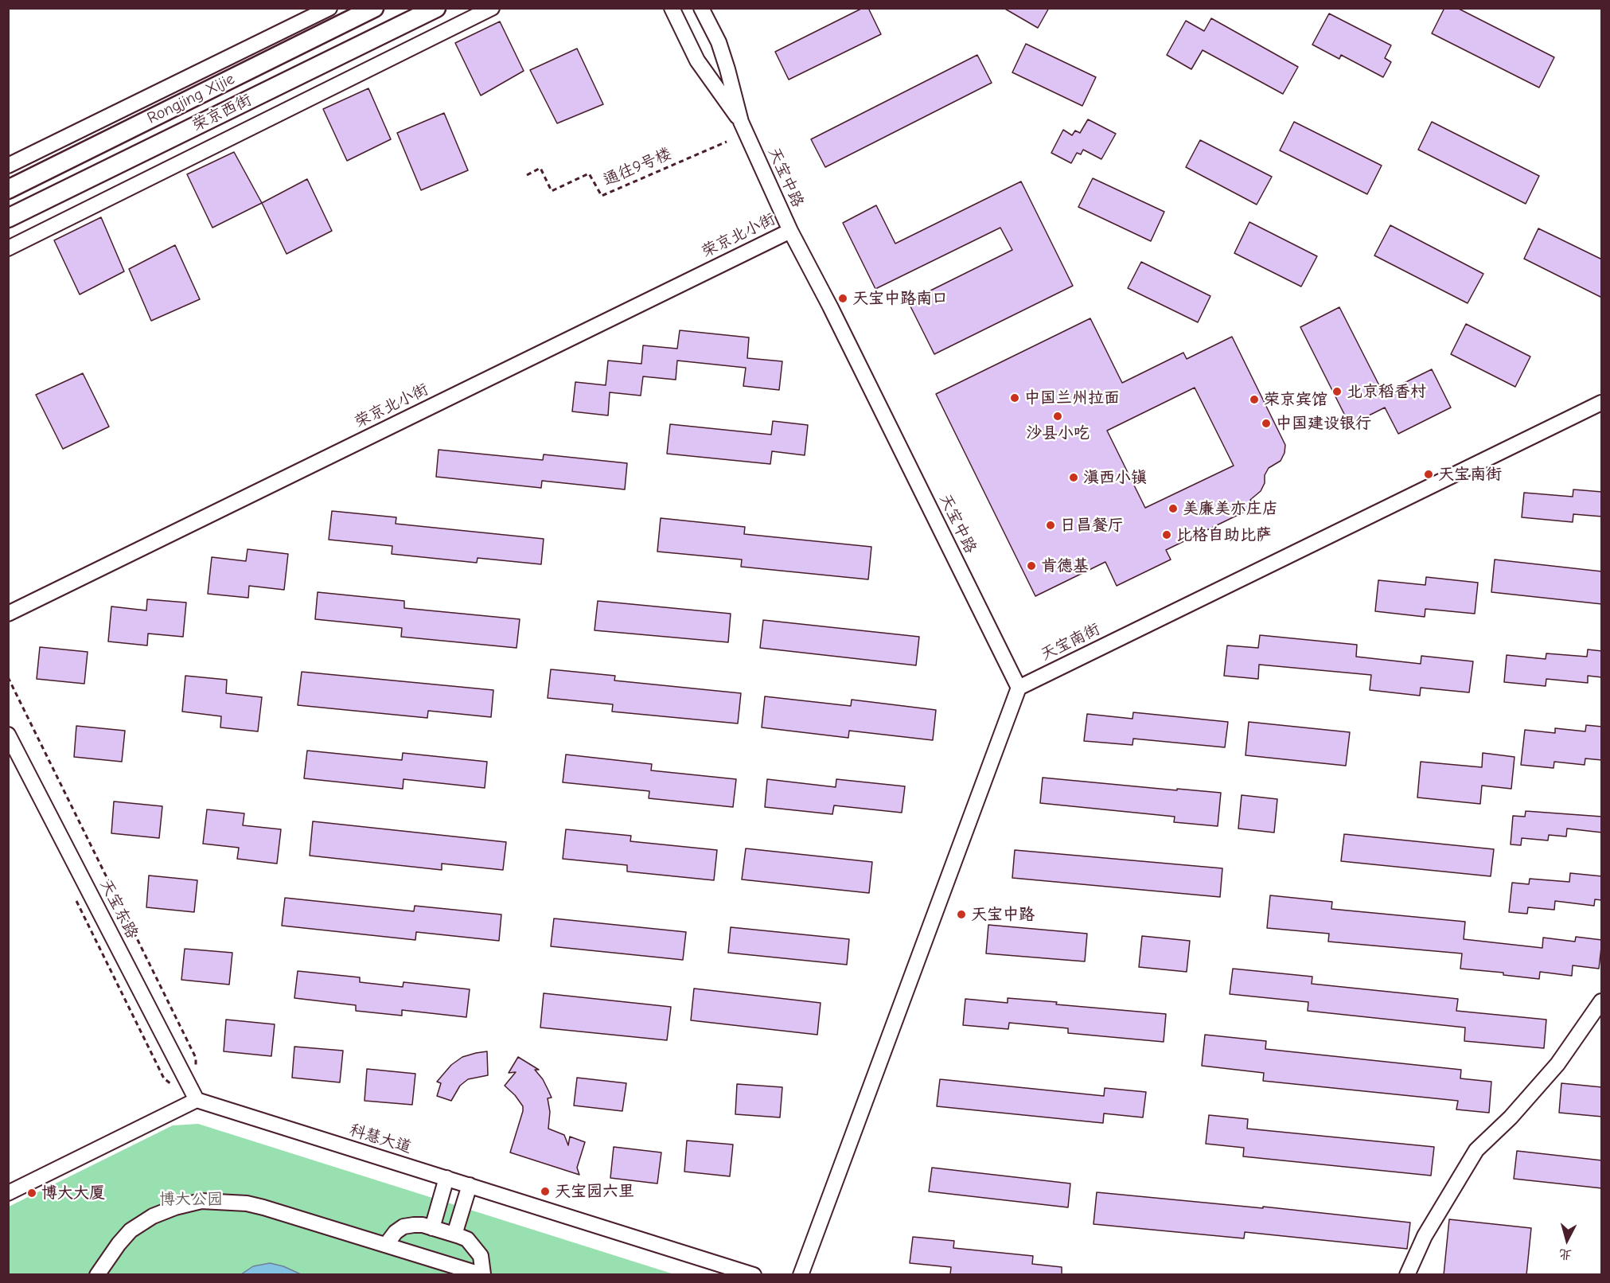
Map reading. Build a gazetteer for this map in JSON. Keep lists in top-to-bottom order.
{
  "streets": {
    "main road": ["Rongjing Xijie", "荣京西街"],
    "street": [
      "天宝中路",
      "荣京北小街",
      "天宝南街",
      "天宝东路",
      "科慧大道"
    ],
    "path": ["通往9号楼"]
  },
  "crossings": [
    ["天宝中路", "荣京北小街"],
    ["天宝中路", "天宝南街"],
    ["天宝东路", "科慧大道"]
  ],
  "parks": ["博大公园"],
  "places": [
    "天宝中路南口",
    "北京稻香村",
    "中国兰州拉面",
    "荣京宾馆",
    "沙县小吃",
    "中国建设银行",
    "天宝南街",
    "滇西小镇",
    "美廉美亦庄店",
    "日昌餐厅",
    "比格自助比萨",
    "肯德基",
    "天宝中路",
    "天宝园六里",
    "博大大厦"
  ],
  "north": "bottom"
}
